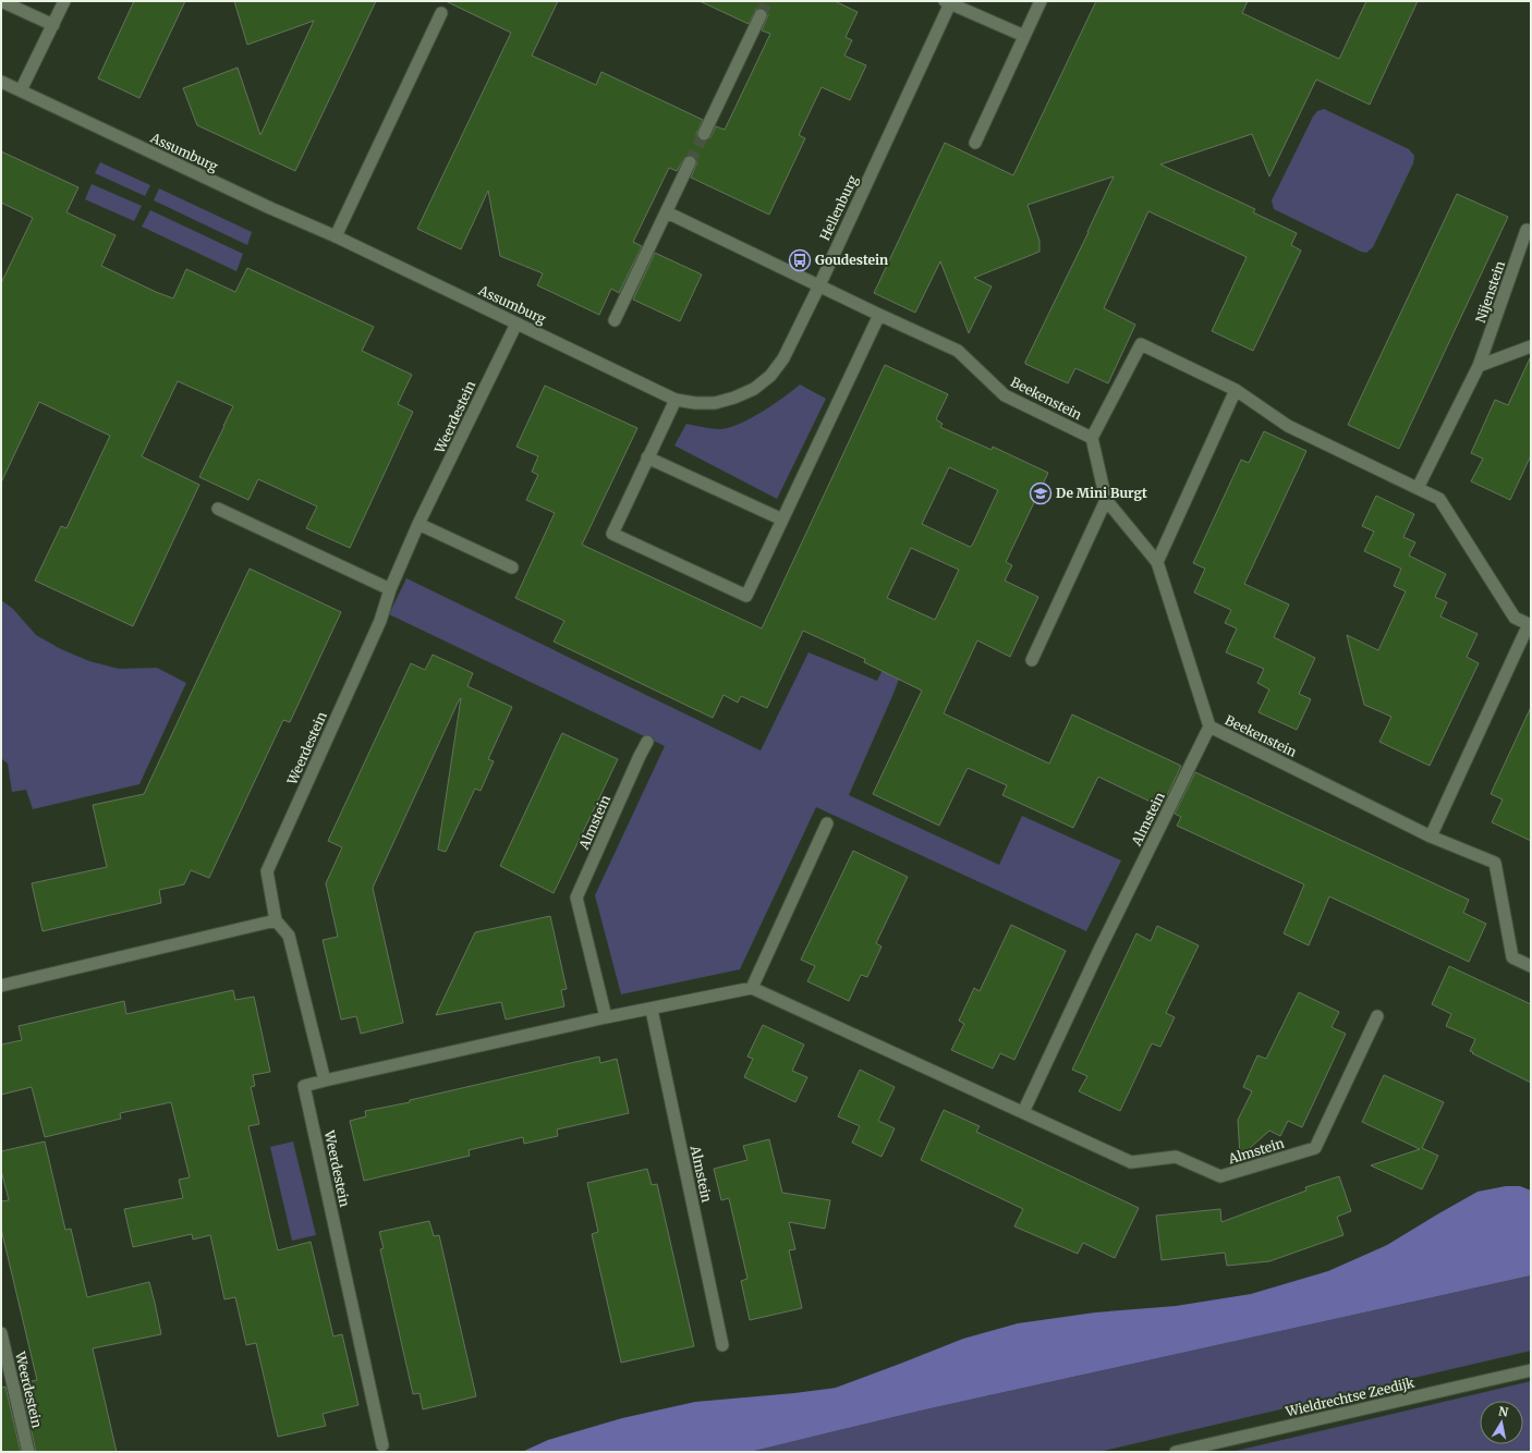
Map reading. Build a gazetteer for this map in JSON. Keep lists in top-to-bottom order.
{
  "streets": {
    "street": [
      "Assumburg",
      "Hellenburg",
      "Nijenstein",
      "Beekenstein",
      "Weerdestein",
      "Almstein",
      "Wieldrechtse Zeedijk"
    ]
  },
  "crossings": [
    ["Assumburg", "Hellenburg"],
    ["Assumburg", "Weerdestein"],
    ["Beekenstein", "Almstein"]
  ],
  "places": {
    "bus stop": ["Goudestein"],
    "school or university": ["De Mini Burgt"]
  },
  "north": "top"
}
